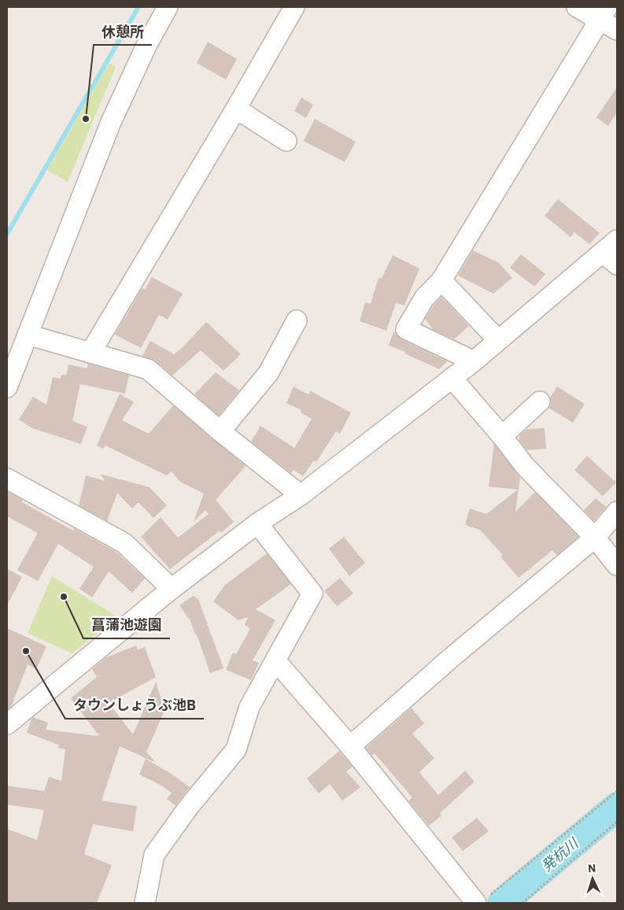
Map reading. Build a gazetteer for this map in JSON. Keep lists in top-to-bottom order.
{
  "water": ["発杭川"],
  "places": ["休憩所", "菖蒲池遊園", "タウンしょうぶ池B"],
  "north": "top"
}
